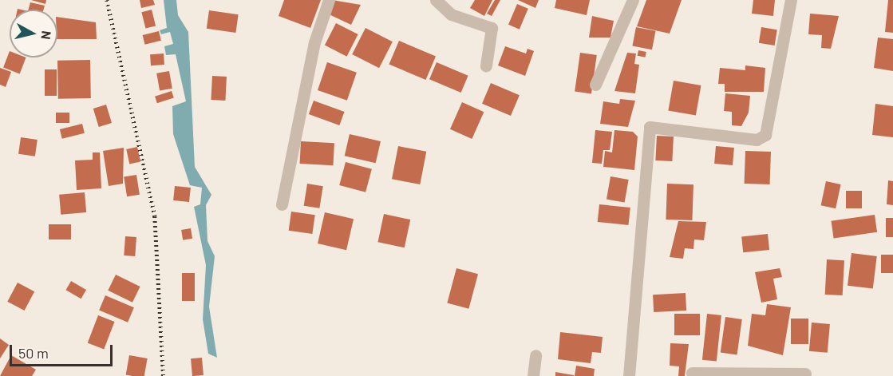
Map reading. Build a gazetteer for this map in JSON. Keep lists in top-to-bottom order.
{
  "scale_bar": "50 m",
  "north": "right"
}
